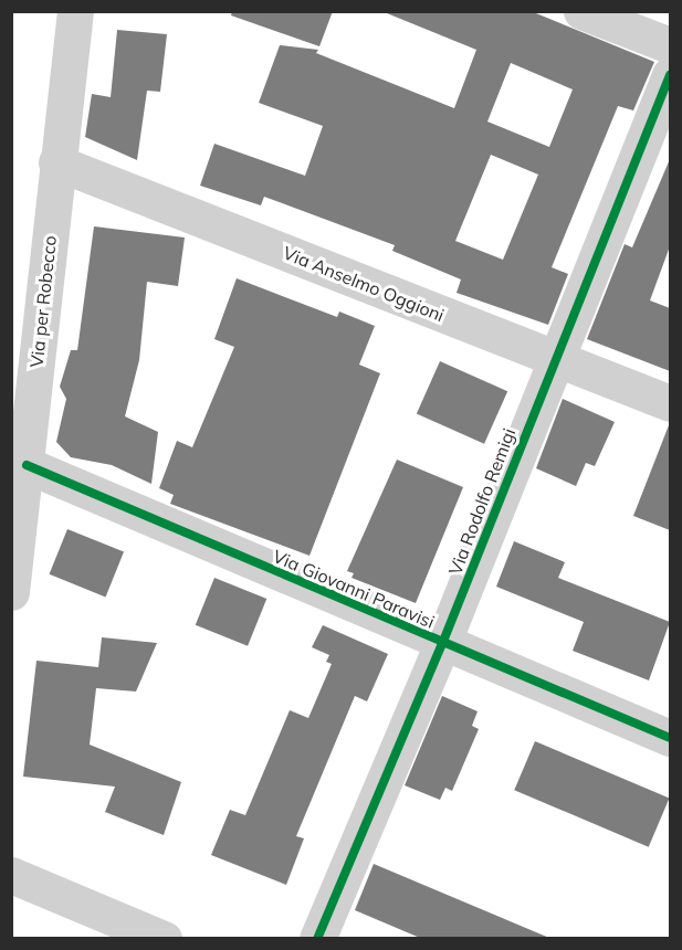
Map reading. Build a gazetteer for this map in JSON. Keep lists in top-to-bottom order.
{
  "streets": {
    "street": [
      "Via Anselmo Oggioni",
      "Via per Robecco",
      "Via Rodolfo Remigi",
      "Via Giovanni Paravisi"
    ]
  },
  "crossings": [
    ["Via Anselmo Oggioni", "Via per Robecco"],
    ["Via Anselmo Oggioni", "Via Rodolfo Remigi"],
    ["Via per Robecco", "Via Giovanni Paravisi"],
    ["Via Rodolfo Remigi", "Via Giovanni Paravisi"]
  ]
}
